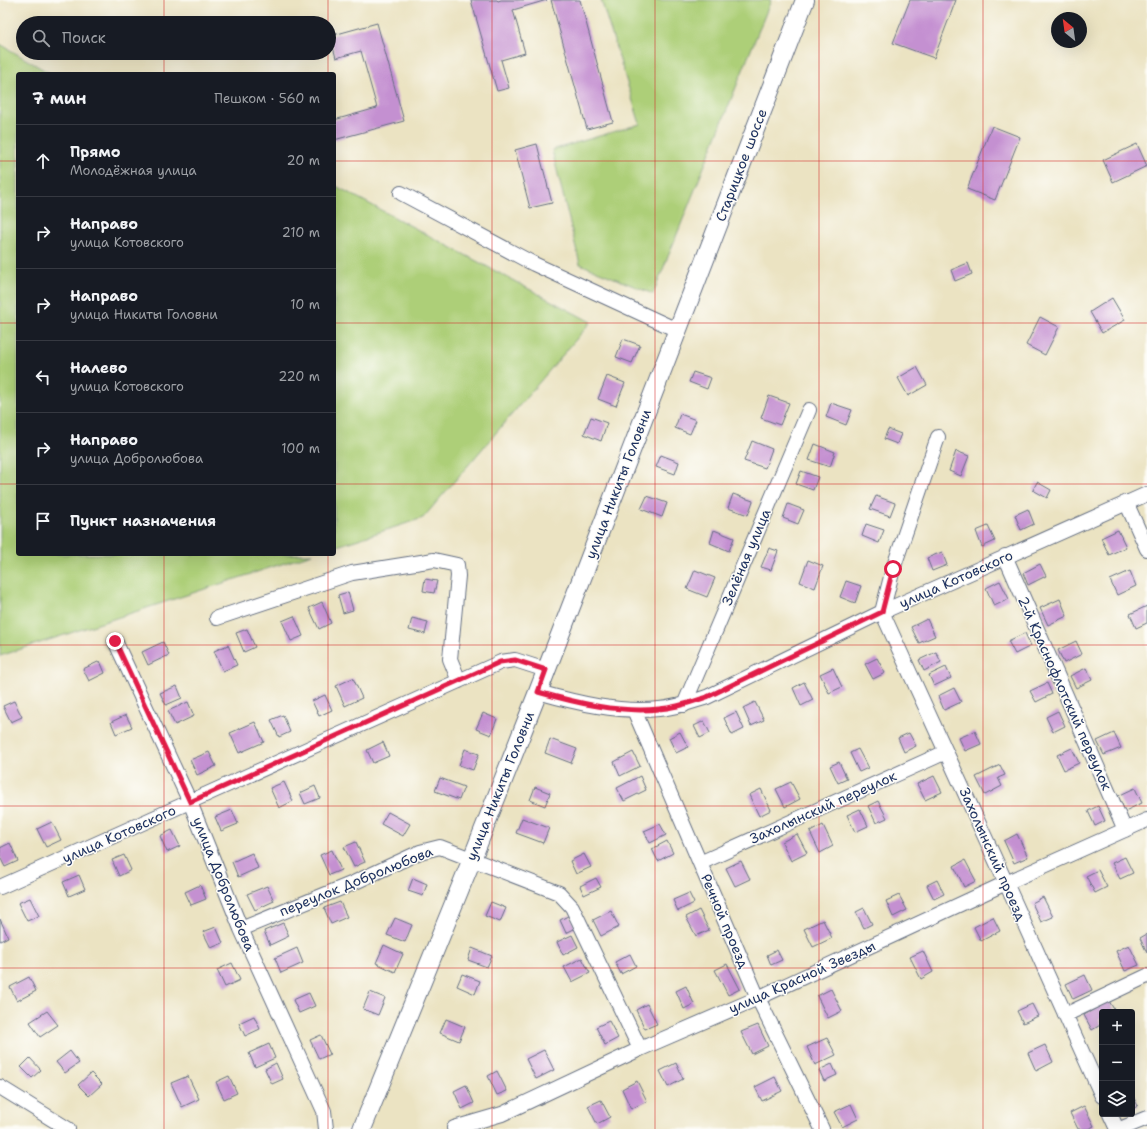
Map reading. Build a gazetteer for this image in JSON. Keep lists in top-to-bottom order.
{
  "streets": {
    "main road": ["Старицкое шоссе", "улица Никиты Головни"],
    "street": [
      "Зелёная улица",
      "улица Котовского",
      "2-й Краснофлотский переулок",
      "Захолынский переулок",
      "Захолынский проезд",
      "переулок Добролюбова",
      "улица Добролюбова",
      "Речной проезд",
      "улица Красной Звезды"
    ]
  },
  "crossings": [
    ["Старицкое шоссе", "улица Никиты Головни"],
    ["улица Никиты Головни", "улица Котовского"],
    ["улица Никиты Головни", "переулок Добролюбова"],
    ["Зелёная улица", "улица Котовского"],
    ["улица Котовского", "2-й Краснофлотский переулок"],
    ["улица Котовского", "Захолынский проезд"],
    ["улица Котовского", "улица Добролюбова"],
    ["улица Котовского", "Речной проезд"],
    ["2-й Краснофлотский переулок", "улица Красной Звезды"],
    ["Захолынский переулок", "Захолынский проезд"],
    ["Захолынский переулок", "Речной проезд"],
    ["Захолынский проезд", "улица Красной Звезды"],
    ["переулок Добролюбова", "улица Добролюбова"],
    ["переулок Добролюбова", "улица Красной Звезды"],
    ["Речной проезд", "улица Красной Звезды"]
  ],
  "north": "top left",
  "page": {
    "search": "Поиск",
    "heading": ["7 мин", "Пешком · 560 m"],
    "list": [
      ["Прямо", "Молодёжная улица", "20 m"],
      ["Направо", "улица Котовского", "210 m"],
      ["Направо", "улица Никиты Головни", "10 m"],
      ["Налево", "улица Котовского", "220 m"],
      ["Направо", "улица Добролюбова", "100 m"],
      "Пункт назначения"
    ],
    "map_buttons": ["+", "−"]
  }
}
